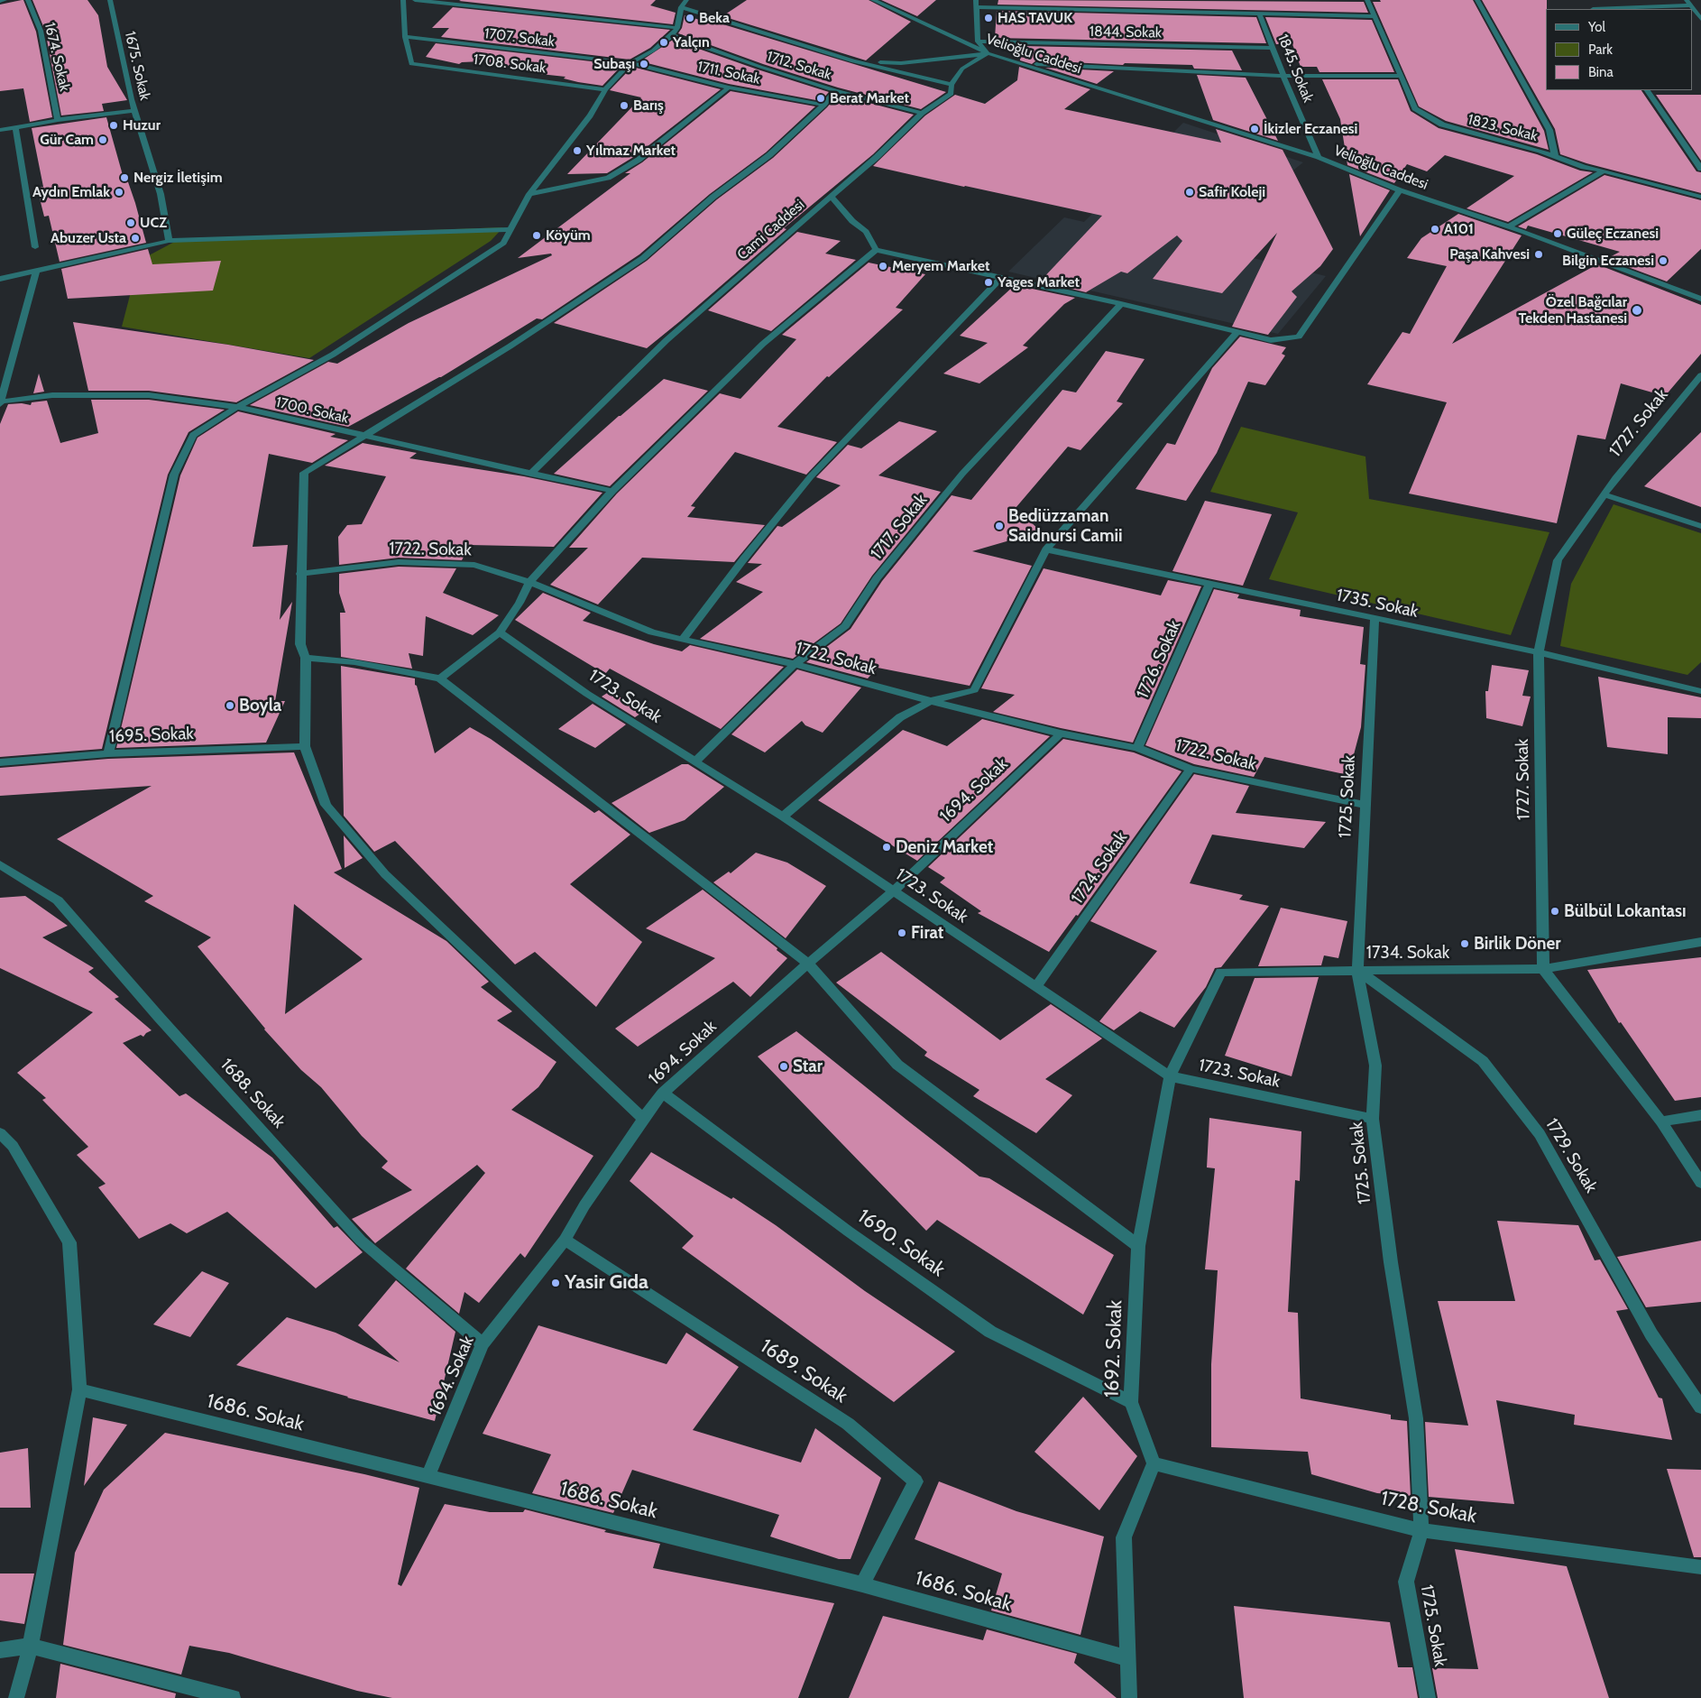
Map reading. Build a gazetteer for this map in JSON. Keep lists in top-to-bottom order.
{
  "streets": {
    "street": [
      "1844. Sokak",
      "1707. Sokak",
      "Velioğlu Caddesi",
      "1674. Sokak",
      "1708. Sokak",
      "1675. Sokak",
      "1712. Sokak",
      "1845. Sokak",
      "1711. Sokak",
      "1823. Sokak",
      "Cami Caddesi",
      "1700. Sokak",
      "1727. Sokak",
      "1717. Sokak",
      "1722. Sokak",
      "1735. Sokak",
      "1726. Sokak",
      "1723. Sokak",
      "1695. Sokak",
      "1694. Sokak",
      "1725. Sokak",
      "1724. Sokak",
      "1734. Sokak",
      "1688. Sokak",
      "1729. Sokak",
      "1690. Sokak",
      "1692. Sokak",
      "1689. Sokak",
      "1686. Sokak",
      "1728. Sokak"
    ]
  },
  "crossings": [
    ["1844. Sokak", "1845. Sokak"],
    ["1707. Sokak", "1708. Sokak"],
    ["1707. Sokak", "1711. Sokak"],
    ["Velioğlu Caddesi", "1845. Sokak"],
    ["Velioğlu Caddesi", "Cami Caddesi"],
    ["1712. Sokak", "Cami Caddesi"],
    ["Cami Caddesi", "1700. Sokak"],
    ["1727. Sokak", "1735. Sokak"],
    ["1727. Sokak", "1734. Sokak"],
    ["1717. Sokak", "1722. Sokak"],
    ["1717. Sokak", "1723. Sokak"],
    ["1722. Sokak", "1726. Sokak"],
    ["1722. Sokak", "1694. Sokak"],
    ["1722. Sokak", "1725. Sokak"],
    ["1722. Sokak", "1724. Sokak"],
    ["1735. Sokak", "1726. Sokak"],
    ["1735. Sokak", "1725. Sokak"],
    ["1723. Sokak", "1694. Sokak"],
    ["1723. Sokak", "1725. Sokak"],
    ["1723. Sokak", "1724. Sokak"],
    ["1723. Sokak", "1734. Sokak"],
    ["1723. Sokak", "1692. Sokak"],
    ["1694. Sokak", "1688. Sokak"],
    ["1694. Sokak", "1690. Sokak"],
    ["1694. Sokak", "1689. Sokak"],
    ["1694. Sokak", "1686. Sokak"],
    ["1725. Sokak", "1734. Sokak"],
    ["1725. Sokak", "1729. Sokak"],
    ["1725. Sokak", "1728. Sokak"],
    ["1734. Sokak", "1729. Sokak"],
    ["1734. Sokak", "1692. Sokak"],
    ["1690. Sokak", "1692. Sokak"],
    ["1692. Sokak", "1728. Sokak"],
    ["1689. Sokak", "1686. Sokak"]
  ],
  "places": [
    "Beka",
    "HAS TAVUK",
    "Yalçın",
    "Subaşı",
    "Berat Market",
    "Barış",
    "Huzur",
    "İkizler Eczanesi",
    "Gür Cam",
    "Yılmaz Market",
    "Nergiz İletişim",
    "Aydın Emlak",
    "Safir Koleji",
    "UCZ",
    "A101",
    "Güleç Eczanesi",
    "Köyüm",
    "Abuzer Usta",
    "Paşa Kahvesi",
    "Bilgin Eczanesi",
    "Meryem Market",
    "Yages Market",
    "Özel Bağcılar Tekden Hastanesi",
    "Bediüzzaman Saidnursi Camii",
    "Boyla",
    "Deniz Market",
    "Bülbül Lokantası",
    "Firat",
    "Birlik Döner",
    "Star",
    "Yasir Gıda"
  ],
  "legend": ["Yol", "Park", "Bina"]
}
